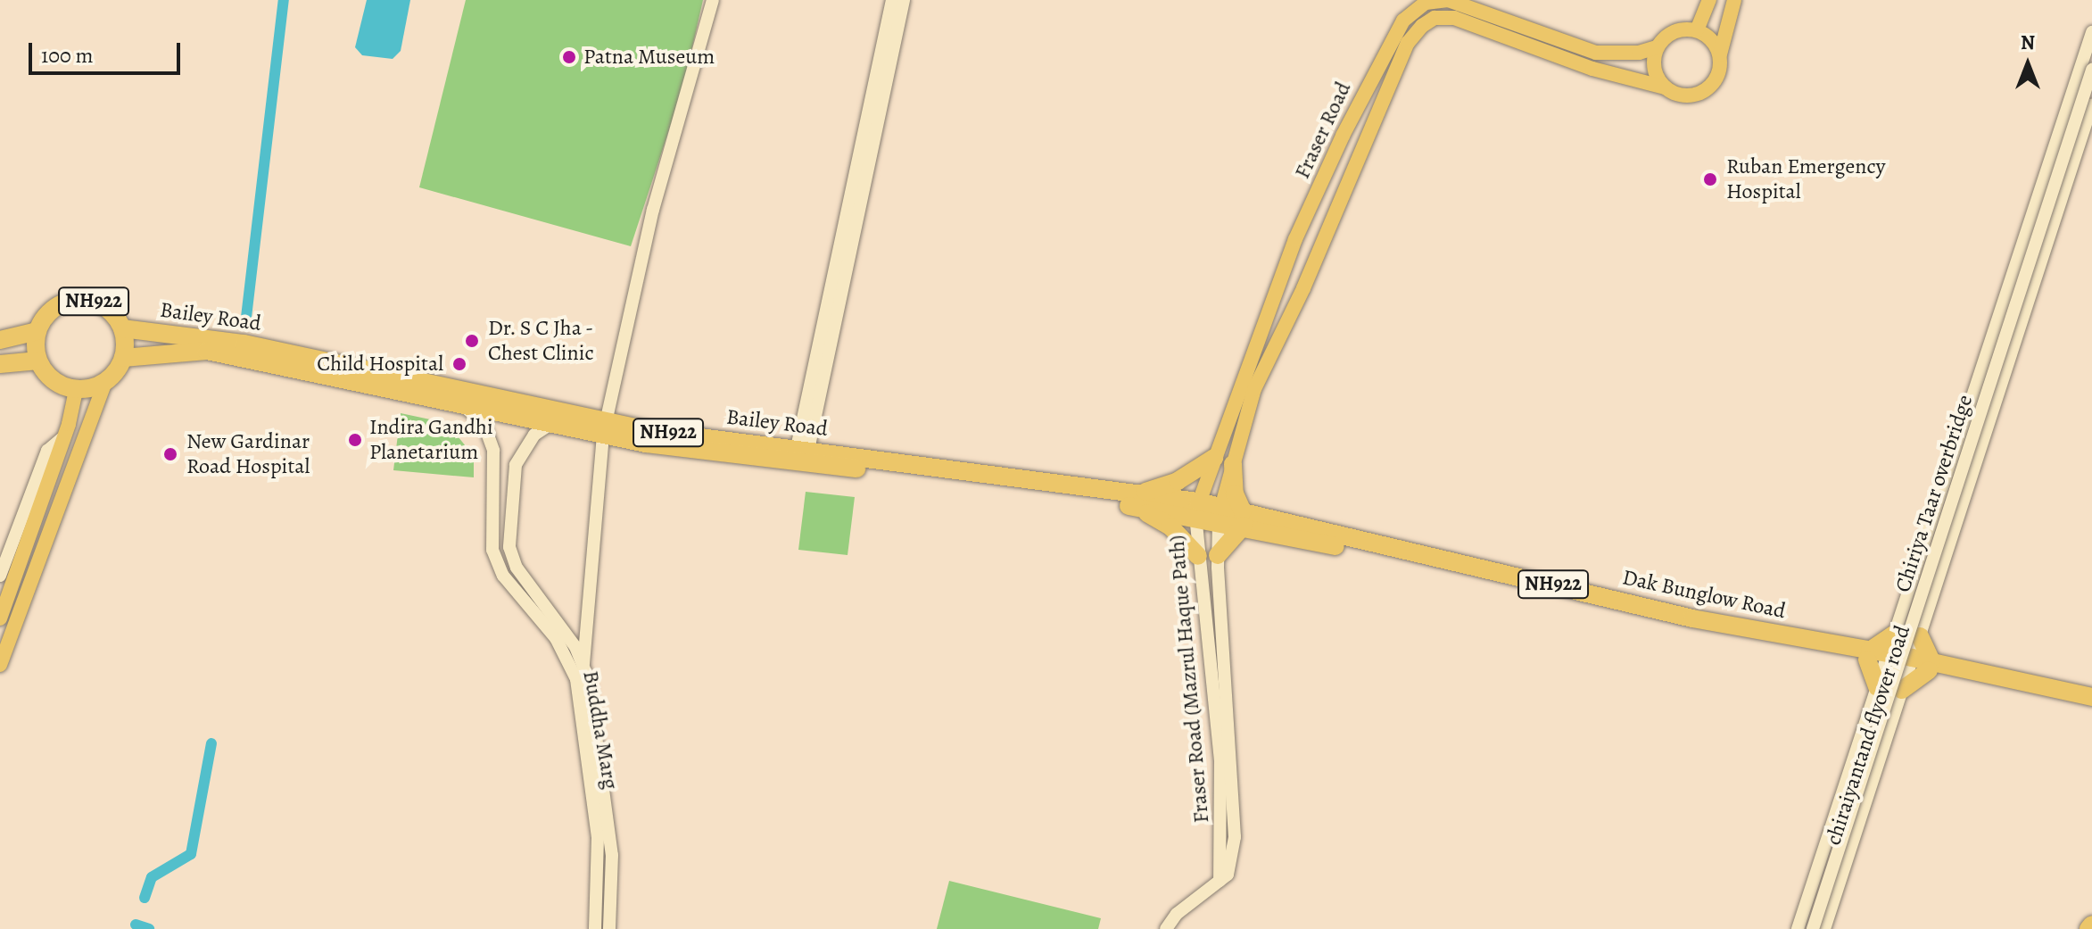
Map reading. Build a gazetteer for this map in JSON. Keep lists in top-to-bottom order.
{
  "streets": {
    "highway": ["NH922", "Bailey Road", "Dak Bunglow Road"],
    "main road": [
      "Fraser Road",
      "Chiriya Taar overbridge",
      "Fraser Road (Mazrul Haque Path)",
      "Buddha Marg",
      "chiraiyantand flyover road"
    ]
  },
  "crossings": [
    ["Fraser Road", "Bailey Road"],
    ["Fraser Road", "Dak Bunglow Road"],
    ["Fraser Road", "Fraser Road (Mazrul Haque Path)"],
    ["NH922", "Bailey Road"],
    ["NH922", "Dak Bunglow Road"],
    ["NH922", "chiraiyantand flyover road"],
    ["Bailey Road", "Dak Bunglow Road"],
    ["Bailey Road", "Fraser Road (Mazrul Haque Path)"],
    ["Bailey Road", "Buddha Marg"],
    ["Dak Bunglow Road", "Fraser Road (Mazrul Haque Path)"]
  ],
  "places": [
    "Patna Museum",
    "Ruban Emergency Hospital",
    "Dr. S C Jha - Chest Clinic",
    "Child Hospital",
    "Indira Gandhi Planetarium",
    "New Gardinar Road Hospital"
  ],
  "scale_bar": "100 m",
  "north": "top"
}
